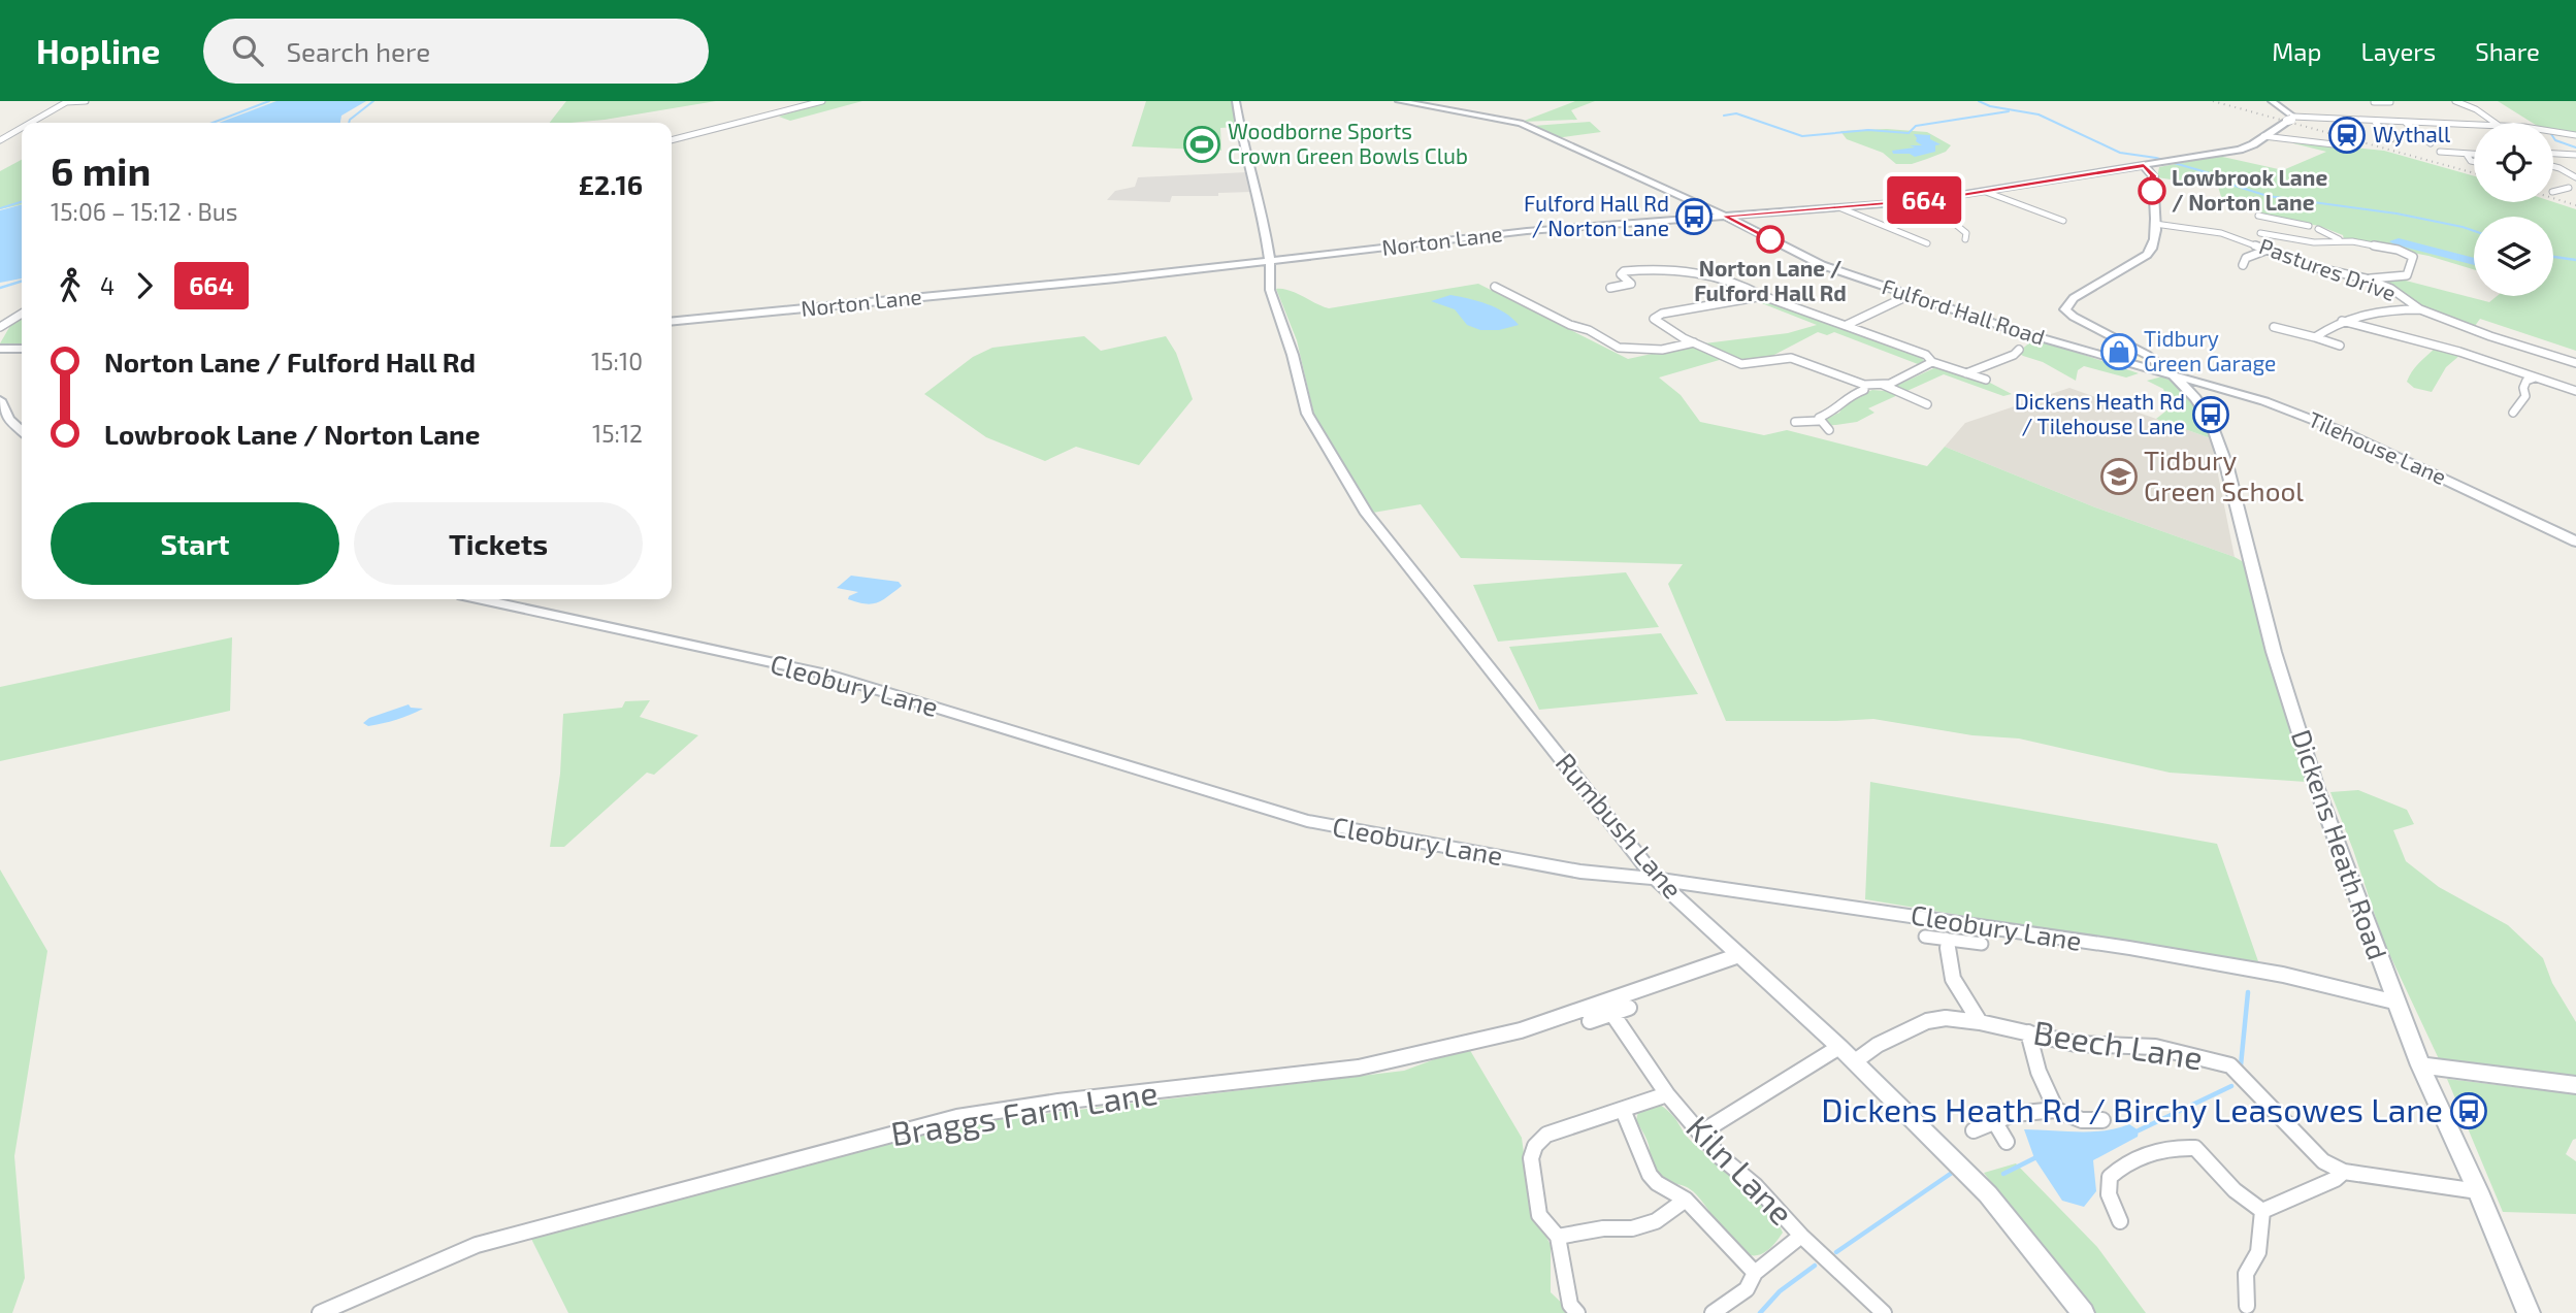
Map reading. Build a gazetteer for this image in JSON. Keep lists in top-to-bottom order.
{
  "streets": {
    "street": [
      "Norton Lane",
      "Pastures Drive",
      "Fulford Hall Road",
      "Tilehouse Lane",
      "Cleobury Lane",
      "Rumbush Lane",
      "Dickens Heath Road",
      "Beech Lane",
      "Braggs Farm Lane",
      "Kiln Lane"
    ]
  },
  "crossings": [
    ["Norton Lane", "Fulford Hall Road"],
    ["Norton Lane", "Rumbush Lane"],
    ["Fulford Hall Road", "Tilehouse Lane"],
    ["Fulford Hall Road", "Dickens Heath Road"],
    ["Tilehouse Lane", "Dickens Heath Road"],
    ["Cleobury Lane", "Rumbush Lane"],
    ["Cleobury Lane", "Dickens Heath Road"],
    ["Rumbush Lane", "Beech Lane"],
    ["Rumbush Lane", "Braggs Farm Lane"],
    ["Dickens Heath Road", "Beech Lane"],
    ["Beech Lane", "Kiln Lane"]
  ],
  "places": {
    "station": ["Wythall"],
    "sports": ["Woodborne Sports Crown Green Bowls Club"],
    "other": ["Lowbrook Lane / Norton Lane", "Norton Lane / Fulford Hall Rd"],
    "bus stop": ["Fulford Hall Rd / Norton Lane", "Dickens Heath Rd / Tilehouse Lane", "Dickens Heath Rd / Birchy Leasowes Lane"],
    "shop": ["Tidbury Green Garage"],
    "school or university": ["Tidbury Green School"]
  },
  "lines": ["bus line 664"],
  "page": {
    "header": "Hopline",
    "search": "Search here",
    "nav": ["Map", "Layers", "Share"],
    "on_map": "664",
    "heading": ["6 min", "15:06 – 15:12 · Bus", "£2.16"],
    "legs": ["4", "664"],
    "list": [
      {
        "name": "Norton Lane / Fulford Hall Rd",
        "value": "15:10"
      },
      {
        "name": "Lowbrook Lane / Norton Lane",
        "value": "15:12"
      }
    ],
    "buttons": ["Start", "Tickets"]
  }
}
